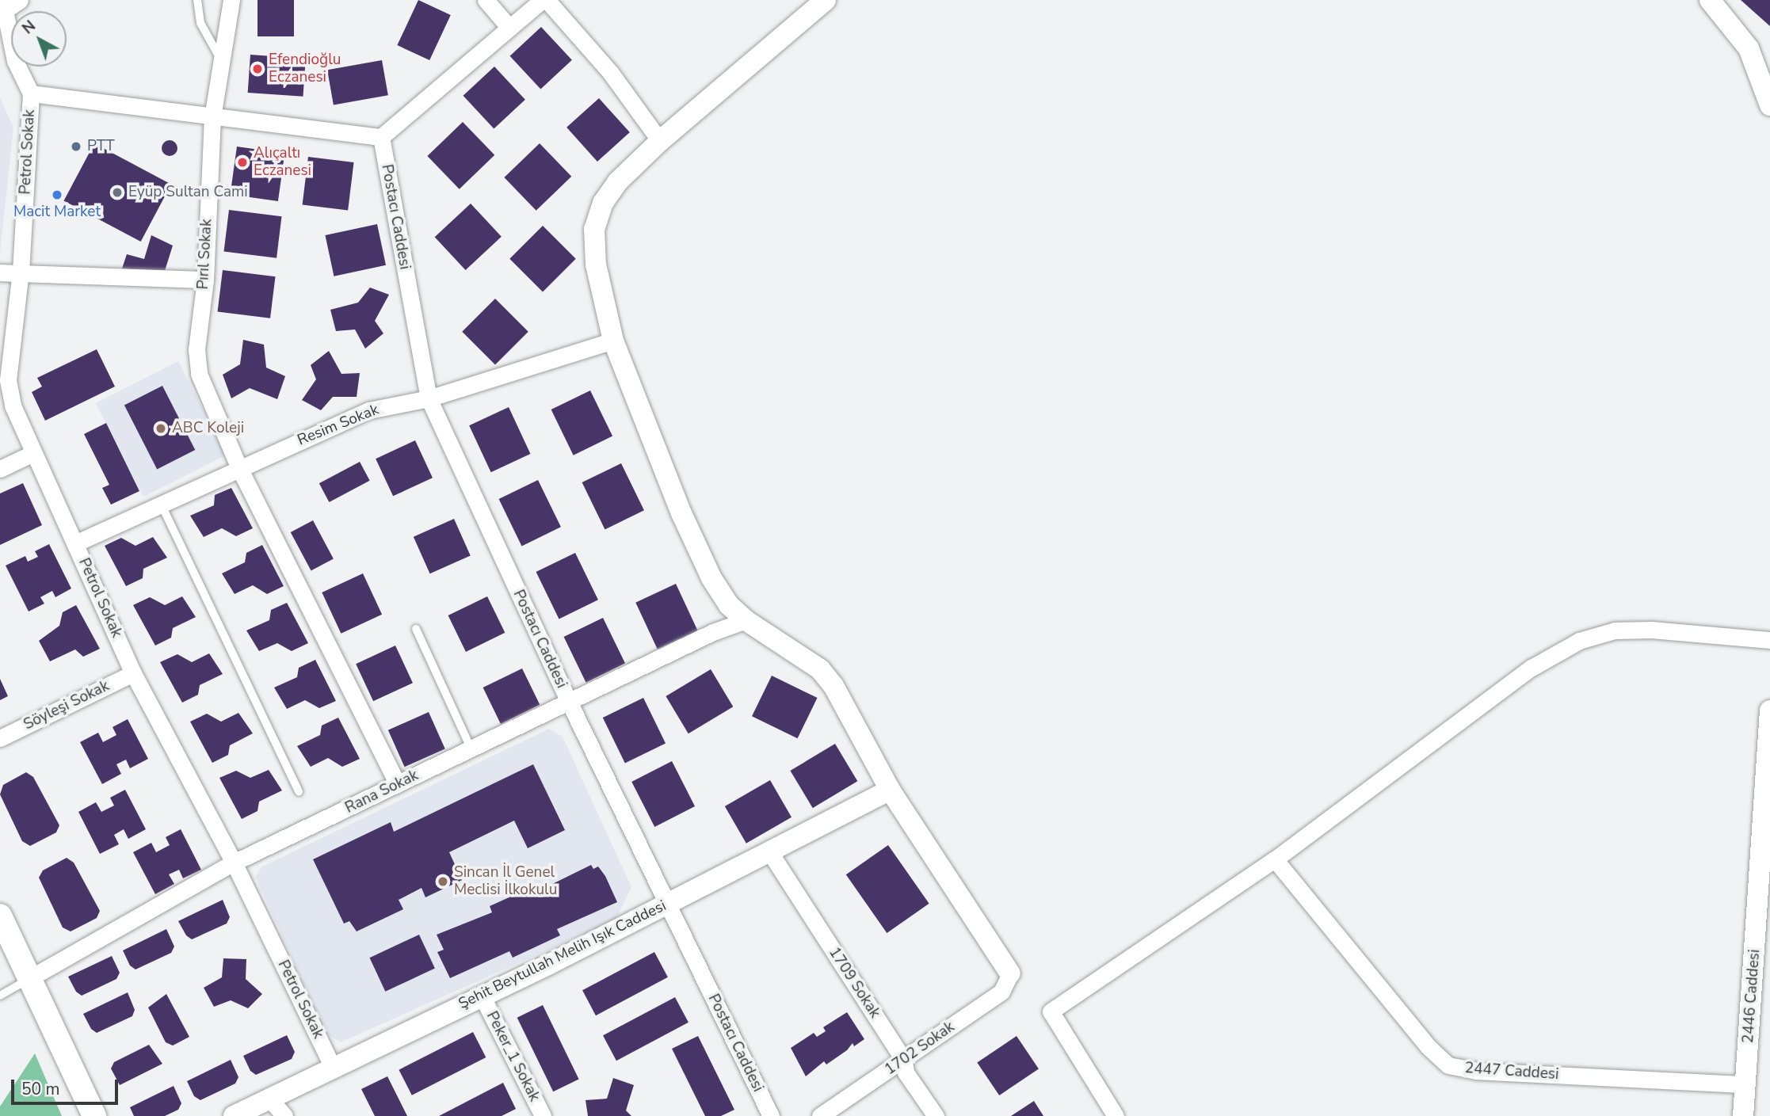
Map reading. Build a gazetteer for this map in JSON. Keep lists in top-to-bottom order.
{
  "streets": {
    "street": [
      "Petrol Sokak",
      "Postacı Caddesi",
      "Pırıl Sokak",
      "Resim Sokak",
      "Söyleşi Sokak",
      "Rana Sokak",
      "Şehit Beytullah Melih Işık Caddesi",
      "1709 Sokak",
      "2446 Caddesi",
      "1702 Sokak",
      "Peker_1 Sokak",
      "2447 Caddesi"
    ]
  },
  "crossings": [
    ["Petrol Sokak", "Resim Sokak"],
    ["Petrol Sokak", "Söyleşi Sokak"],
    ["Petrol Sokak", "Rana Sokak"],
    ["Petrol Sokak", "Şehit Beytullah Melih Işık Caddesi"],
    ["Postacı Caddesi", "Resim Sokak"],
    ["Postacı Caddesi", "Rana Sokak"],
    ["Postacı Caddesi", "Şehit Beytullah Melih Işık Caddesi"],
    ["Pırıl Sokak", "Resim Sokak"],
    ["Pırıl Sokak", "Rana Sokak"],
    ["Şehit Beytullah Melih Işık Caddesi", "1709 Sokak"],
    ["Şehit Beytullah Melih Işık Caddesi", "Peker_1 Sokak"],
    ["1709 Sokak", "1702 Sokak"],
    ["2446 Caddesi", "2447 Caddesi"]
  ],
  "places": [
    "Efendioğlu Eczanesi",
    "PTT",
    "Alıçaltı Eczanesi",
    "Eyüp Sultan Cami",
    "Macit Market",
    "ABC Koleji",
    "Sincan İl Genel Meclisi İlkokulu"
  ],
  "scale_bar": "50 m",
  "north": "top left"
}
